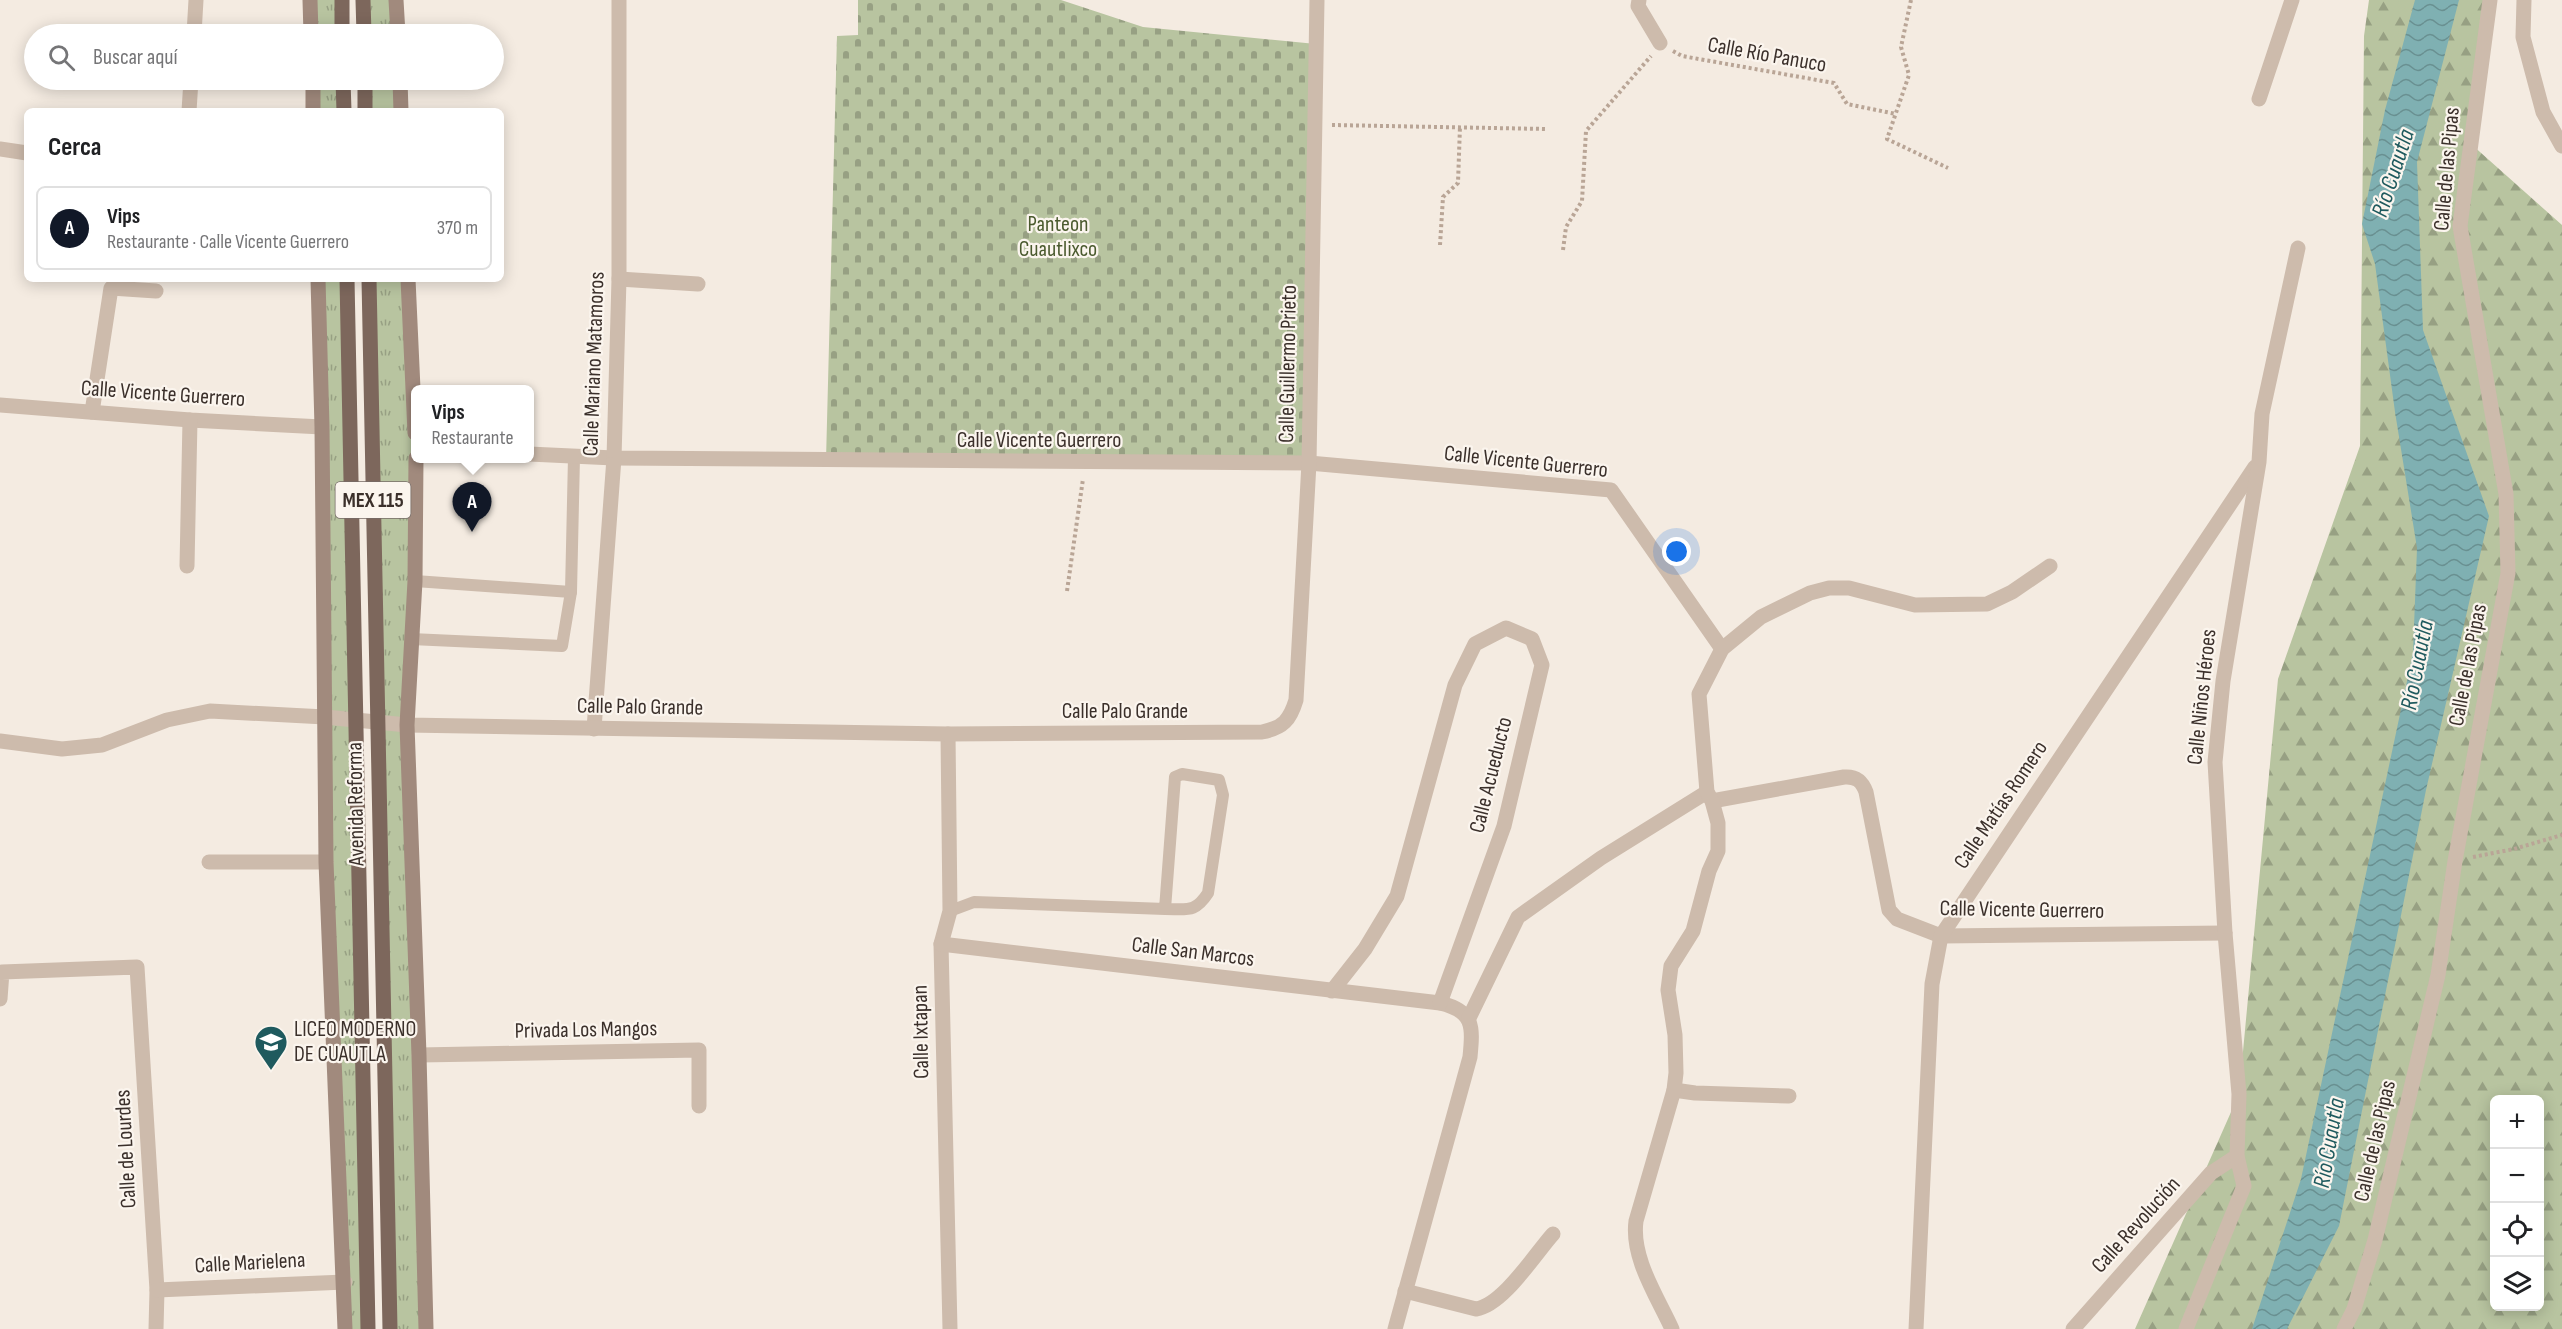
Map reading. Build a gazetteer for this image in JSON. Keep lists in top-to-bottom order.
{
  "streets": {
    "main road": ["MEX 115", "Avenida Reforma"],
    "street": [
      "Calle de las Pipas",
      "Calle Mariano Matamoros",
      "Calle Guillermo Prieto",
      "Calle Vicente Guerrero",
      "Calle Niños Héroes",
      "Calle Palo Grande",
      "Calle Acueducto",
      "Calle Matías Romero",
      "Calle San Marcos",
      "Privada Los Mangos",
      "Calle Ixtapan",
      "Calle de Lourdes",
      "Calle Revolución",
      "Calle Marielena"
    ],
    "path": ["Calle Río Panuco"]
  },
  "crossings": [
    ["Calle Mariano Matamoros", "Calle Vicente Guerrero"],
    ["Calle Mariano Matamoros", "Calle Palo Grande"],
    ["Calle Guillermo Prieto", "Calle Vicente Guerrero"],
    ["Calle Guillermo Prieto", "Calle Palo Grande"],
    ["Calle Vicente Guerrero", "Calle Niños Héroes"],
    ["Calle Vicente Guerrero", "Calle Matías Romero"],
    ["Calle Niños Héroes", "Calle Matías Romero"],
    ["Calle Niños Héroes", "Calle Revolución"],
    ["Calle Palo Grande", "Avenida Reforma"],
    ["Calle Palo Grande", "Calle Ixtapan"],
    ["Calle Acueducto", "Calle San Marcos"],
    ["Calle San Marcos", "Calle Ixtapan"],
    ["Calle de Lourdes", "Calle Marielena"]
  ],
  "water": ["Río Cuautla"],
  "parks": ["Panteon Cuautlixco"],
  "places": {
    "school or university": ["LICEO MODERNO DE CUAUTLA"]
  },
  "page": {
    "search": "Buscar aquí",
    "heading": "Cerca",
    "list": [
      {
        "mark": "A",
        "name": "Vips",
        "note": "Restaurante · Calle Vicente Guerrero",
        "value": "370 m"
      }
    ],
    "popup": ["Vips", "Restaurante"],
    "pins": "A",
    "map_buttons": ["+", "−"]
  }
}
